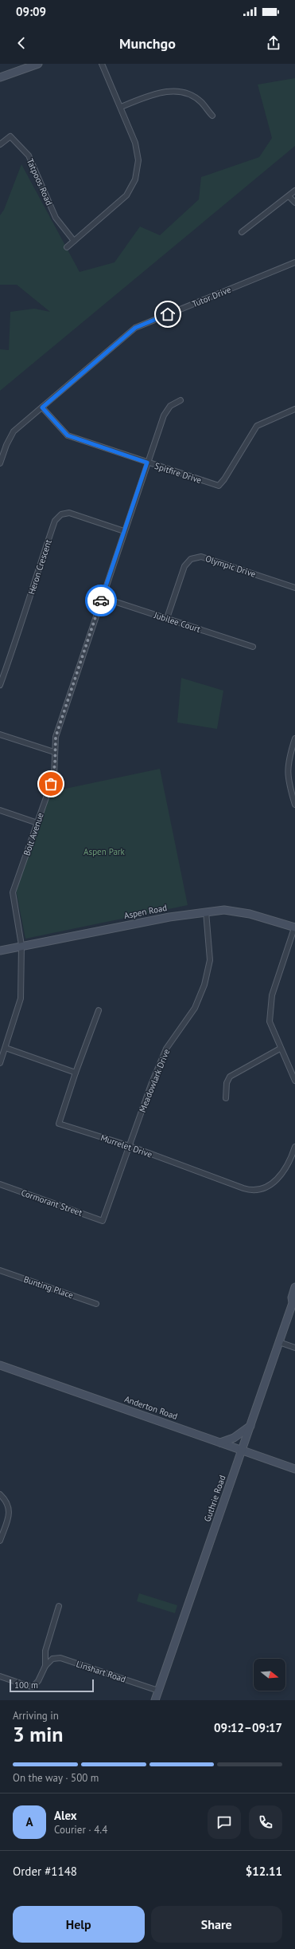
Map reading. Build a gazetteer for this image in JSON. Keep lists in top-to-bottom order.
{
  "streets": {
    "street": [
      "Tatpoos Road",
      "Tutor Drive",
      "Spitfire Drive",
      "Olympic Drive",
      "Heron Crescent",
      "Jubilee Court",
      "Bolt Avenue",
      "Aspen Road",
      "Meadowlark Drive",
      "Murrelet Drive",
      "Cormorant Street",
      "Bunting Place",
      "Anderton Road",
      "Guthrie Road",
      "Linshart Road"
    ]
  },
  "crossings": [
    ["Tutor Drive", "Spitfire Drive"],
    ["Spitfire Drive", "Bolt Avenue"],
    ["Olympic Drive", "Jubilee Court"],
    ["Heron Crescent", "Bolt Avenue"],
    ["Jubilee Court", "Bolt Avenue"],
    ["Bolt Avenue", "Aspen Road"],
    ["Aspen Road", "Meadowlark Drive"],
    ["Meadowlark Drive", "Murrelet Drive"],
    ["Meadowlark Drive", "Cormorant Street"],
    ["Anderton Road", "Guthrie Road"],
    ["Guthrie Road", "Linshart Road"]
  ],
  "parks": ["Aspen Park"],
  "scale_bar": "100 m",
  "north": "right",
  "page": {
    "status": "09:09",
    "header": "Munchgo",
    "scale": "100 m",
    "heading": ["3 min", "Arriving in", "09:12–09:17"],
    "panel": [
      "Alex",
      "Courier · 4.4",
      "Order #1148",
      "$12.11"
    ],
    "bar": "On the way · 500 m",
    "round": "A",
    "buttons": ["Help", "Share"]
  }
}
